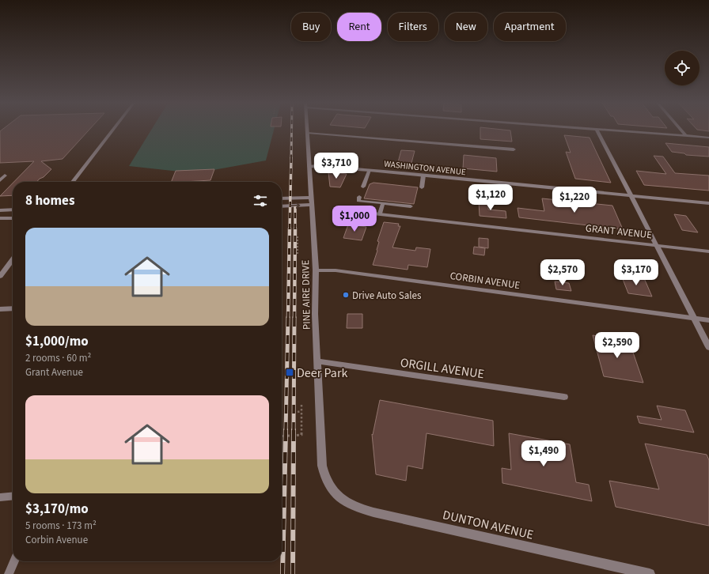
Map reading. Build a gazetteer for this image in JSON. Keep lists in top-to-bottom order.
{
  "streets": {
    "street": [
      "WASHINGTON AVENUE",
      "GRANT AVENUE",
      "CORBIN AVENUE",
      "PINE AIRE DRIVE",
      "ORGILL AVENUE",
      "DUNTON AVENUE"
    ]
  },
  "crossings": [
    ["WASHINGTON AVENUE", "PINE AIRE DRIVE"],
    ["CORBIN AVENUE", "PINE AIRE DRIVE"],
    ["PINE AIRE DRIVE", "ORGILL AVENUE"],
    ["PINE AIRE DRIVE", "DUNTON AVENUE"]
  ],
  "places": {
    "other": ["Drive Auto Sales"],
    "transit": ["Deer Park"]
  },
  "page": {
    "chip": [
      "Buy",
      "Rent",
      "Filters",
      "New",
      "Apartment"
    ],
    "price": [
      "$3,710",
      "$1,120",
      "$1,220",
      "$1,000",
      "$2,570",
      "$3,170",
      "$2,590",
      "$1,490"
    ],
    "heading": "8 homes",
    "list": [
      {
        "name": "$1,000/mo",
        "note": "2 rooms · 60 m² · Grant Avenue"
      },
      {
        "name": "$3,170/mo",
        "note": "5 rooms · 173 m² · Corbin Avenue"
      }
    ]
  }
}
